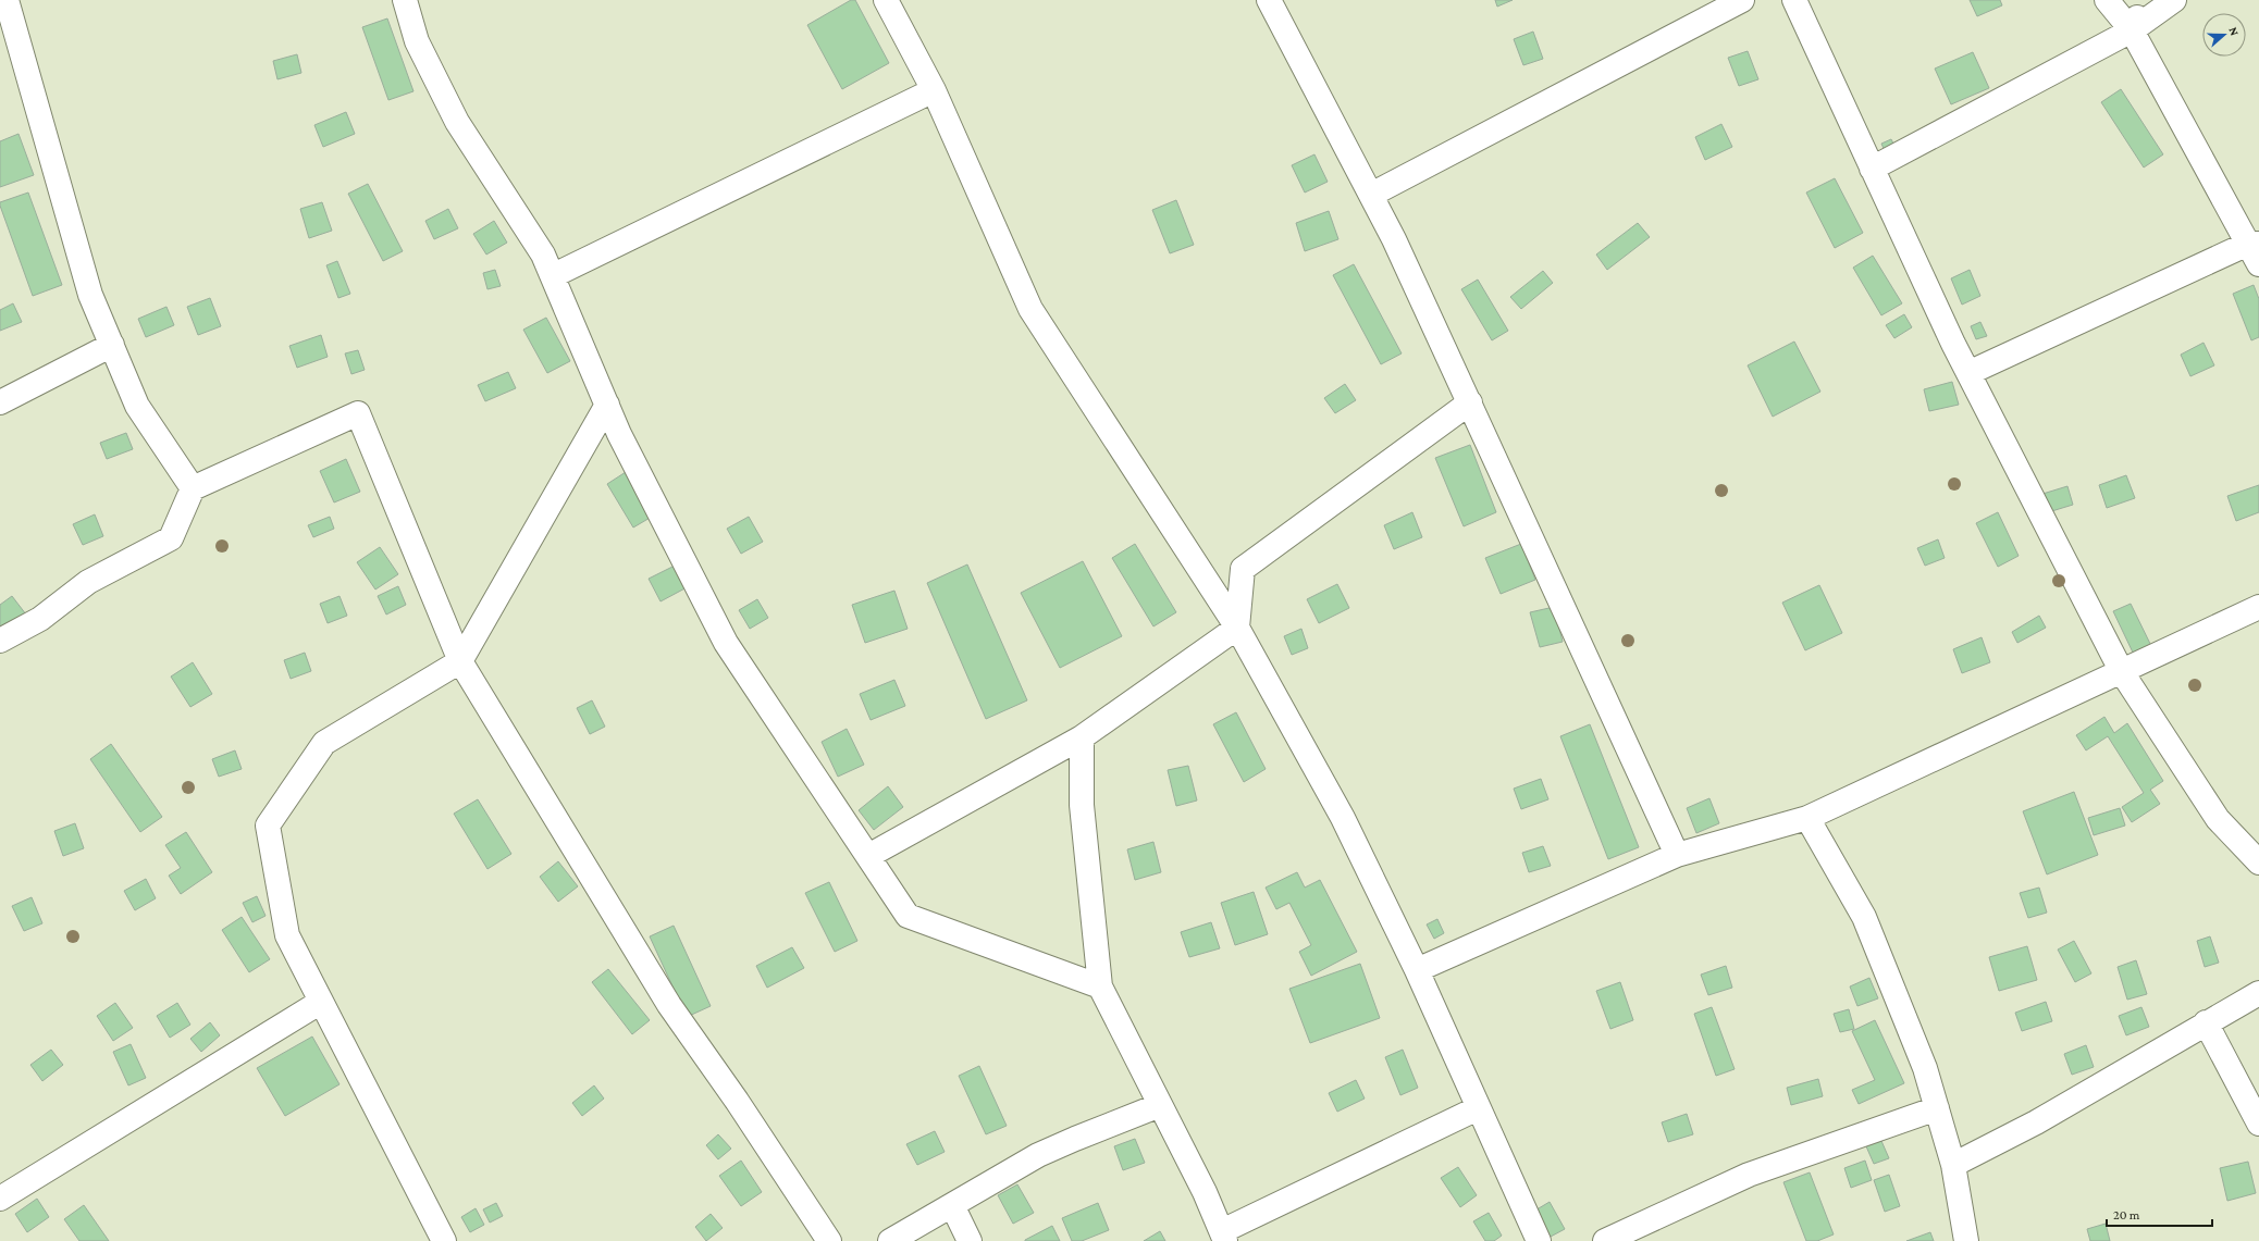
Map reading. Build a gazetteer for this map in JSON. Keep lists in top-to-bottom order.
{
  "scale_bar": "20 m",
  "north": "right"
}
